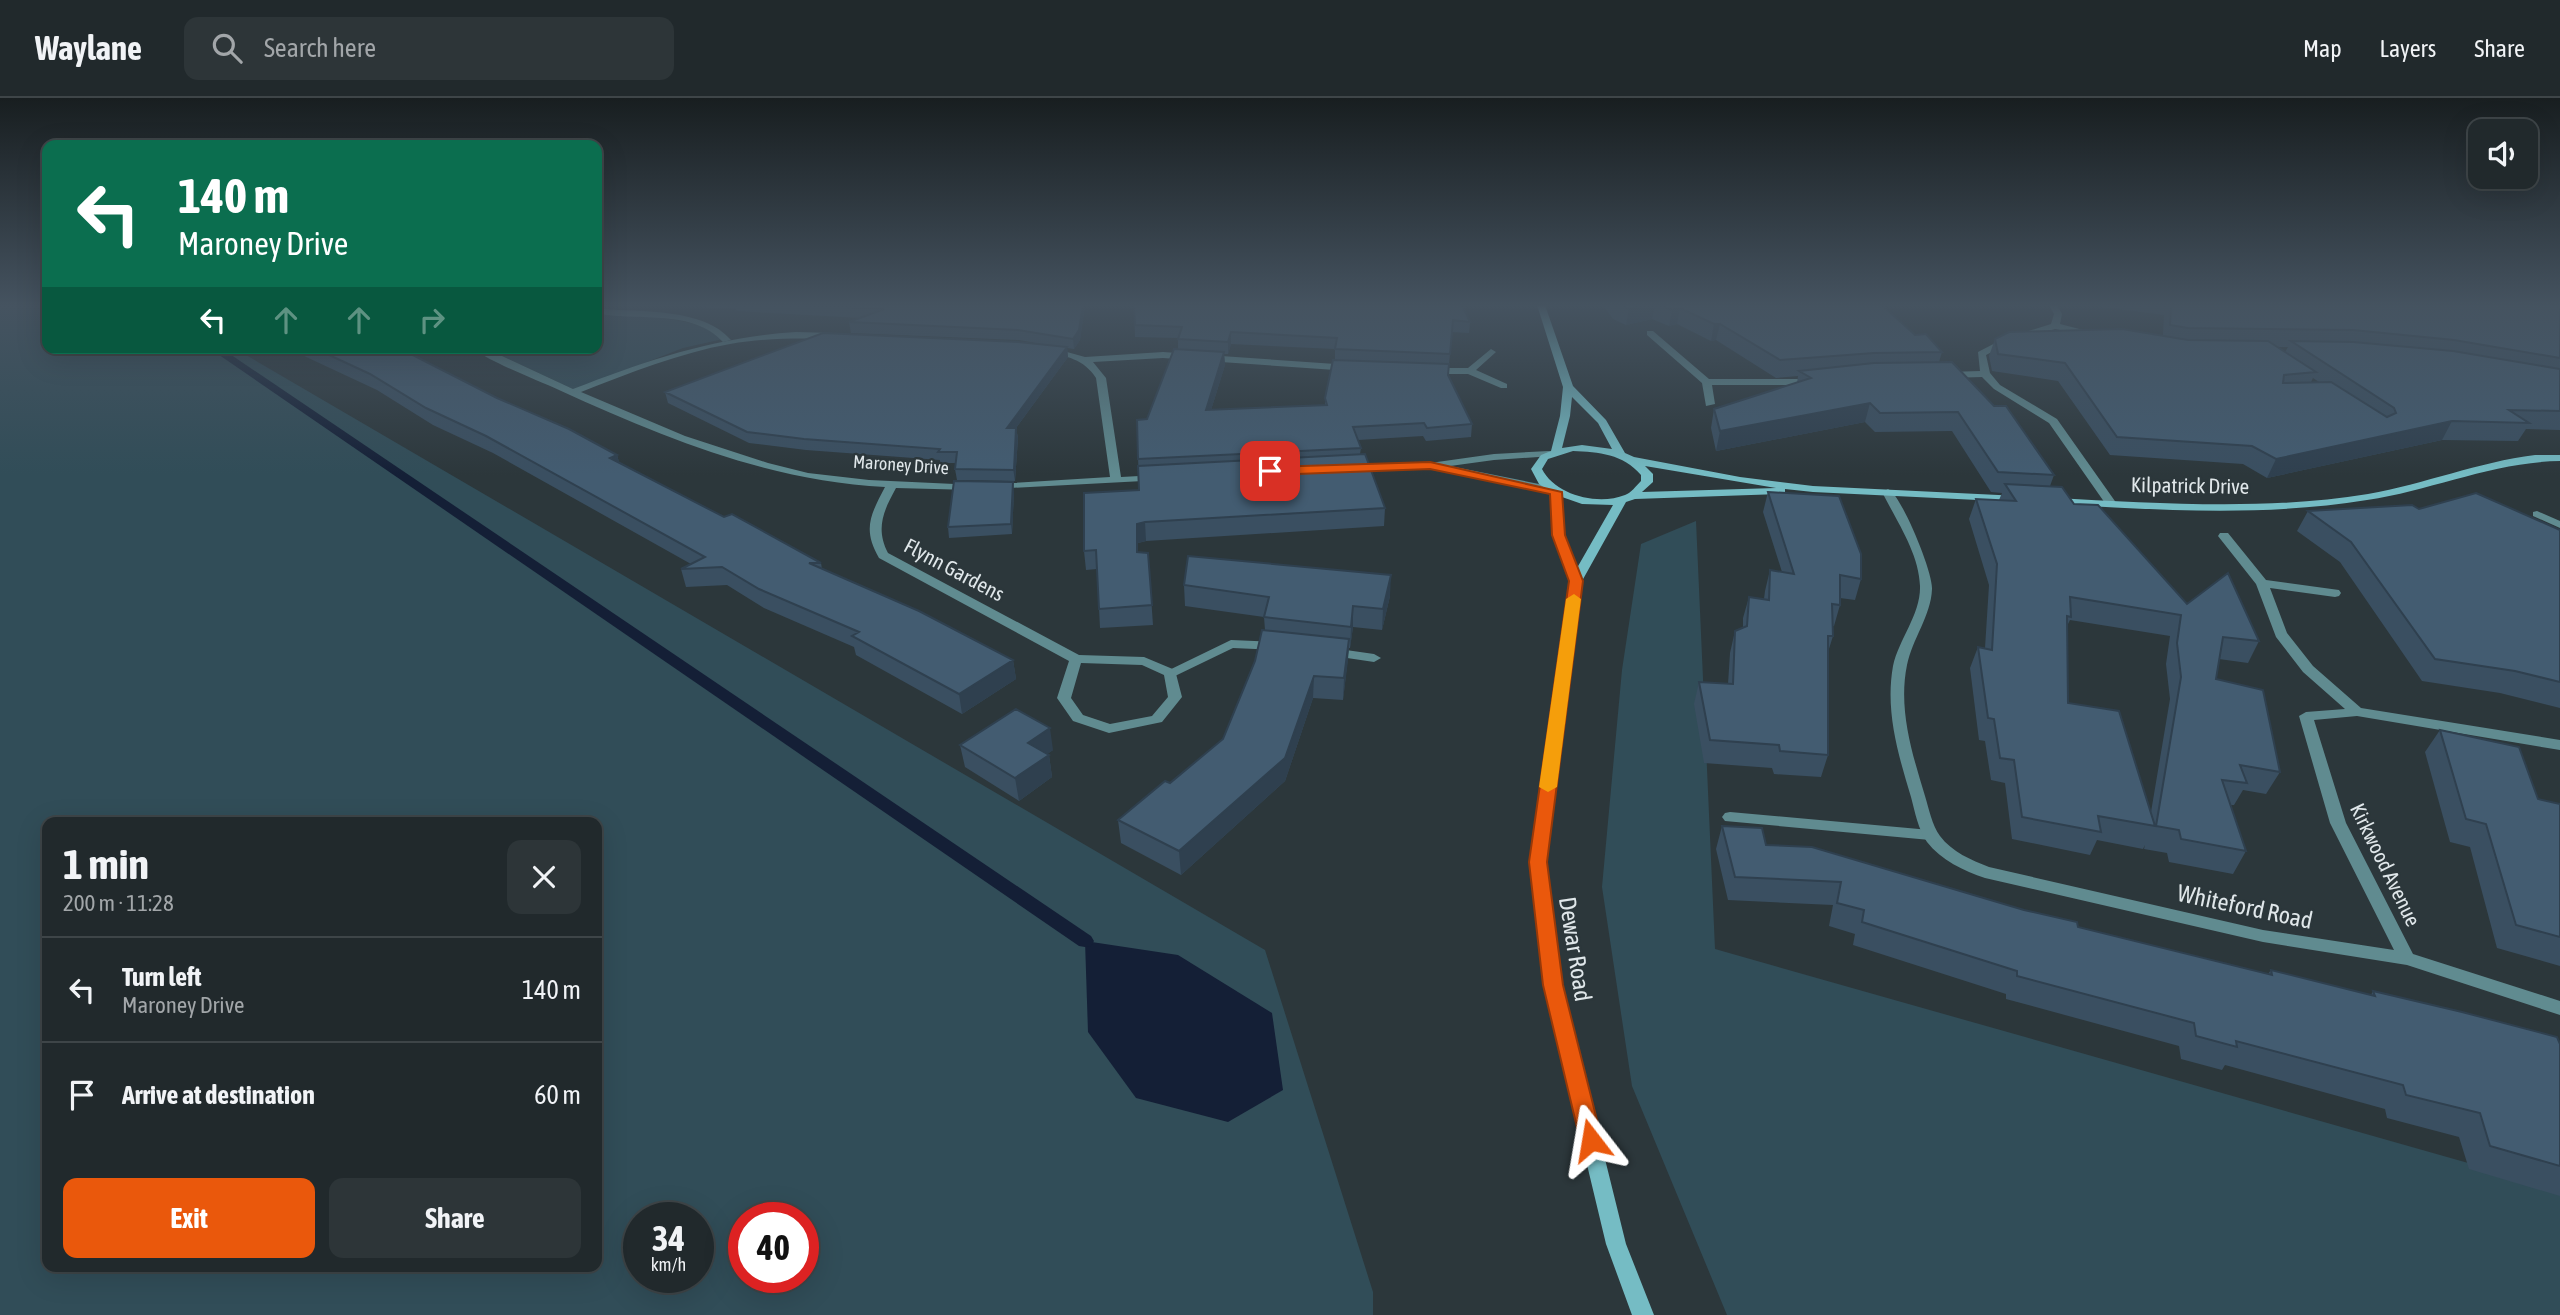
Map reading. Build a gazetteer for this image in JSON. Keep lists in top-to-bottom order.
{
  "streets": {
    "street": [
      "Maroney Drive",
      "Kilpatrick Drive",
      "Flynn Gardens",
      "Kirkwood Avenue",
      "Whiteford Road",
      "Dewar Road"
    ]
  },
  "crossings": [
    ["Maroney Drive", "Flynn Gardens"],
    ["Kirkwood Avenue", "Whiteford Road"]
  ],
  "page": {
    "header": "Waylane",
    "search": "Search here",
    "nav": ["Map", "Layers", "Share"],
    "turn": ["140 m", "Maroney Drive"],
    "heading": ["1 min", "200 m · 11:28"],
    "list": [
      {
        "name": "Turn left",
        "note": "Maroney Drive",
        "value": "140 m"
      },
      {
        "name": "Arrive at destination",
        "value": "60 m"
      }
    ],
    "buttons": ["Exit", "Share"],
    "speed": "34 km/h",
    "limit": "40"
  }
}
